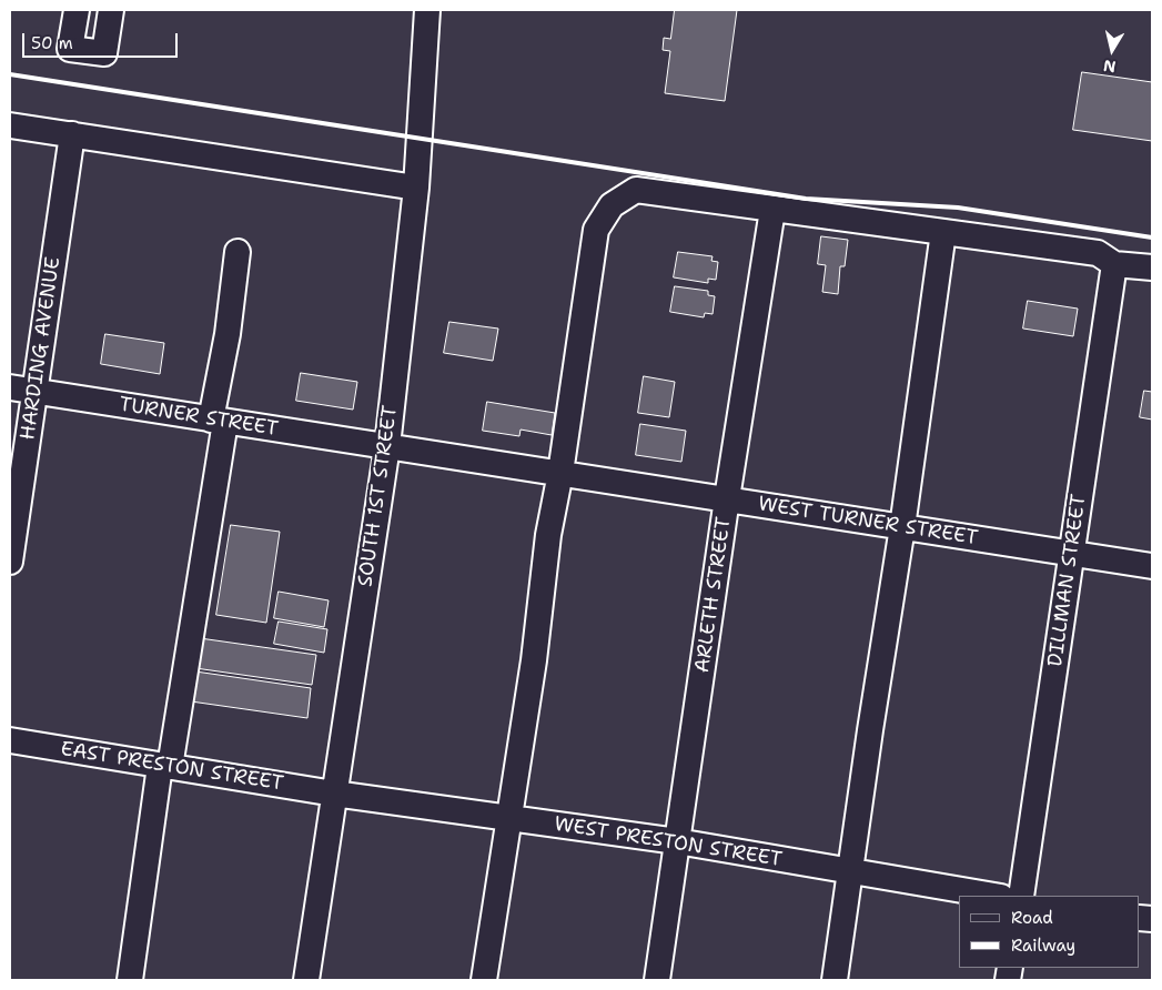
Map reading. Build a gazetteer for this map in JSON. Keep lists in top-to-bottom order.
{
  "streets": {
    "street": [
      "HARDING AVENUE",
      "TURNER STREET",
      "SOUTH 1ST STREET",
      "WEST TURNER STREET",
      "DILLMAN STREET",
      "ARLETH STREET",
      "EAST PRESTON STREET",
      "WEST PRESTON STREET"
    ]
  },
  "crossings": [
    ["HARDING AVENUE", "TURNER STREET"],
    ["TURNER STREET", "SOUTH 1ST STREET"],
    ["TURNER STREET", "WEST TURNER STREET"],
    ["SOUTH 1ST STREET", "WEST TURNER STREET"],
    ["SOUTH 1ST STREET", "EAST PRESTON STREET"],
    ["SOUTH 1ST STREET", "WEST PRESTON STREET"],
    ["WEST TURNER STREET", "DILLMAN STREET"],
    ["WEST TURNER STREET", "ARLETH STREET"],
    ["ARLETH STREET", "WEST PRESTON STREET"],
    ["EAST PRESTON STREET", "WEST PRESTON STREET"]
  ],
  "legend": ["Road", "Railway"],
  "scale_bar": "50 m",
  "north": "bottom"
}
